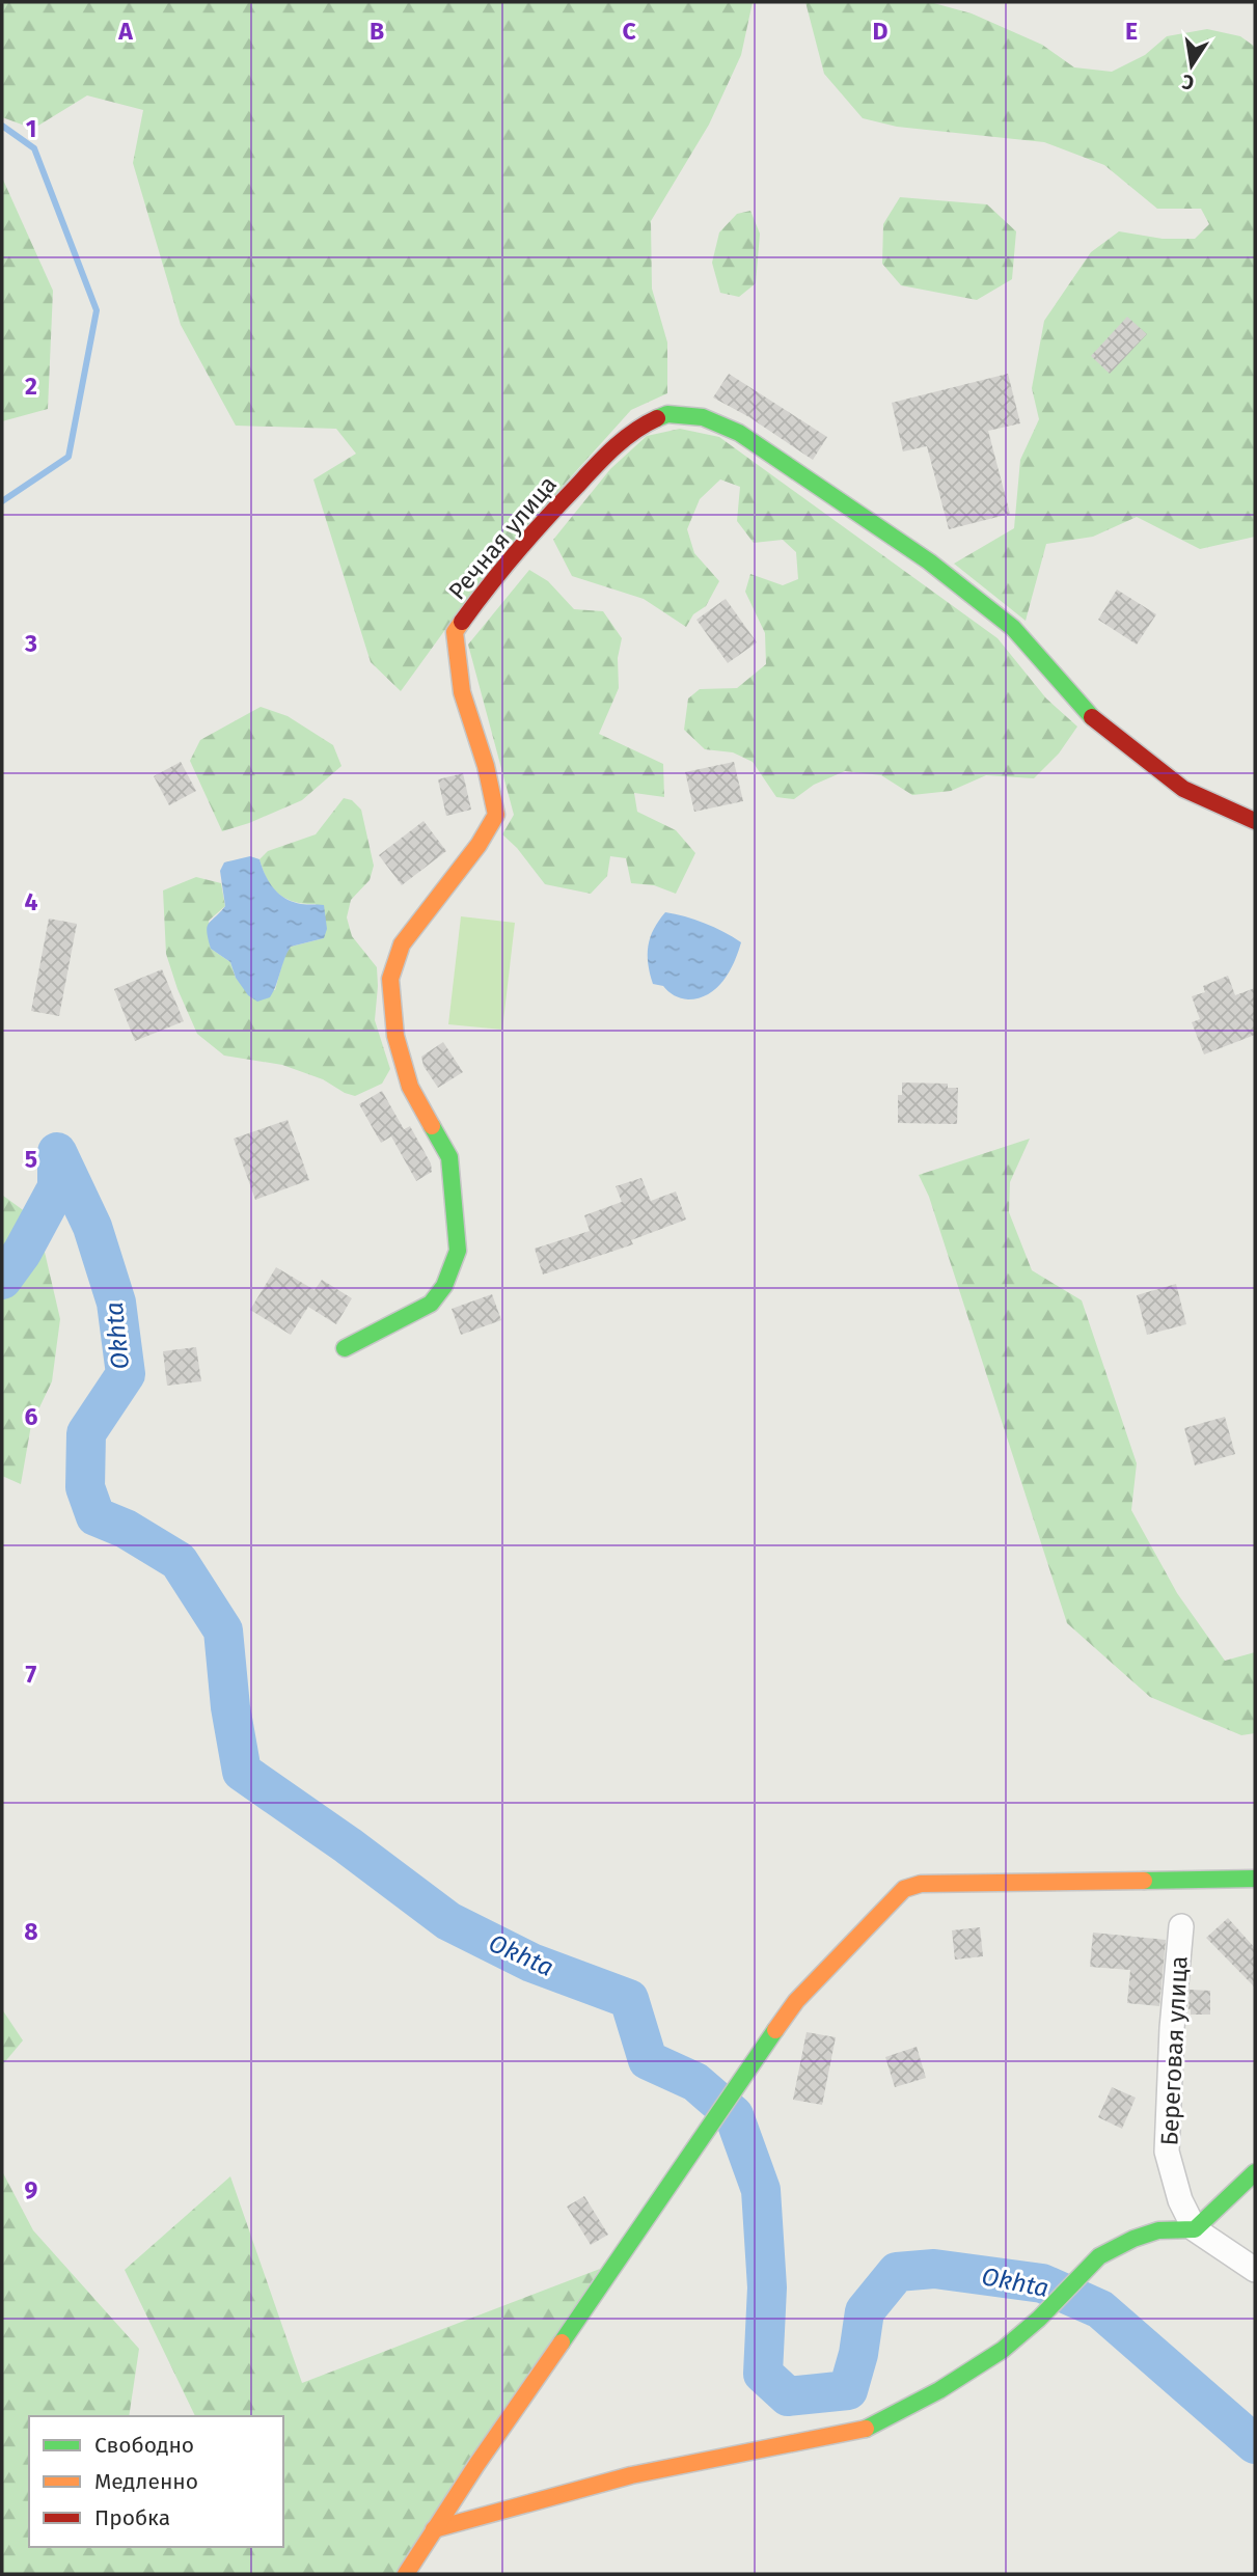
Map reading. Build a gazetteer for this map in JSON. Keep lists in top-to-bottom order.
{
  "streets": {
    "street": ["Речная улица", "Береговая улица"]
  },
  "water": ["Okhta"],
  "legend": ["Свободно", "Медленно", "Пробка"],
  "north": "bottom",
  "grid": {
    "columns": [
      "A",
      "B",
      "C",
      "D",
      "E"
    ],
    "rows": [
      "1",
      "2",
      "3",
      "4",
      "5",
      "6",
      "7",
      "8",
      "9"
    ]
  }
}
